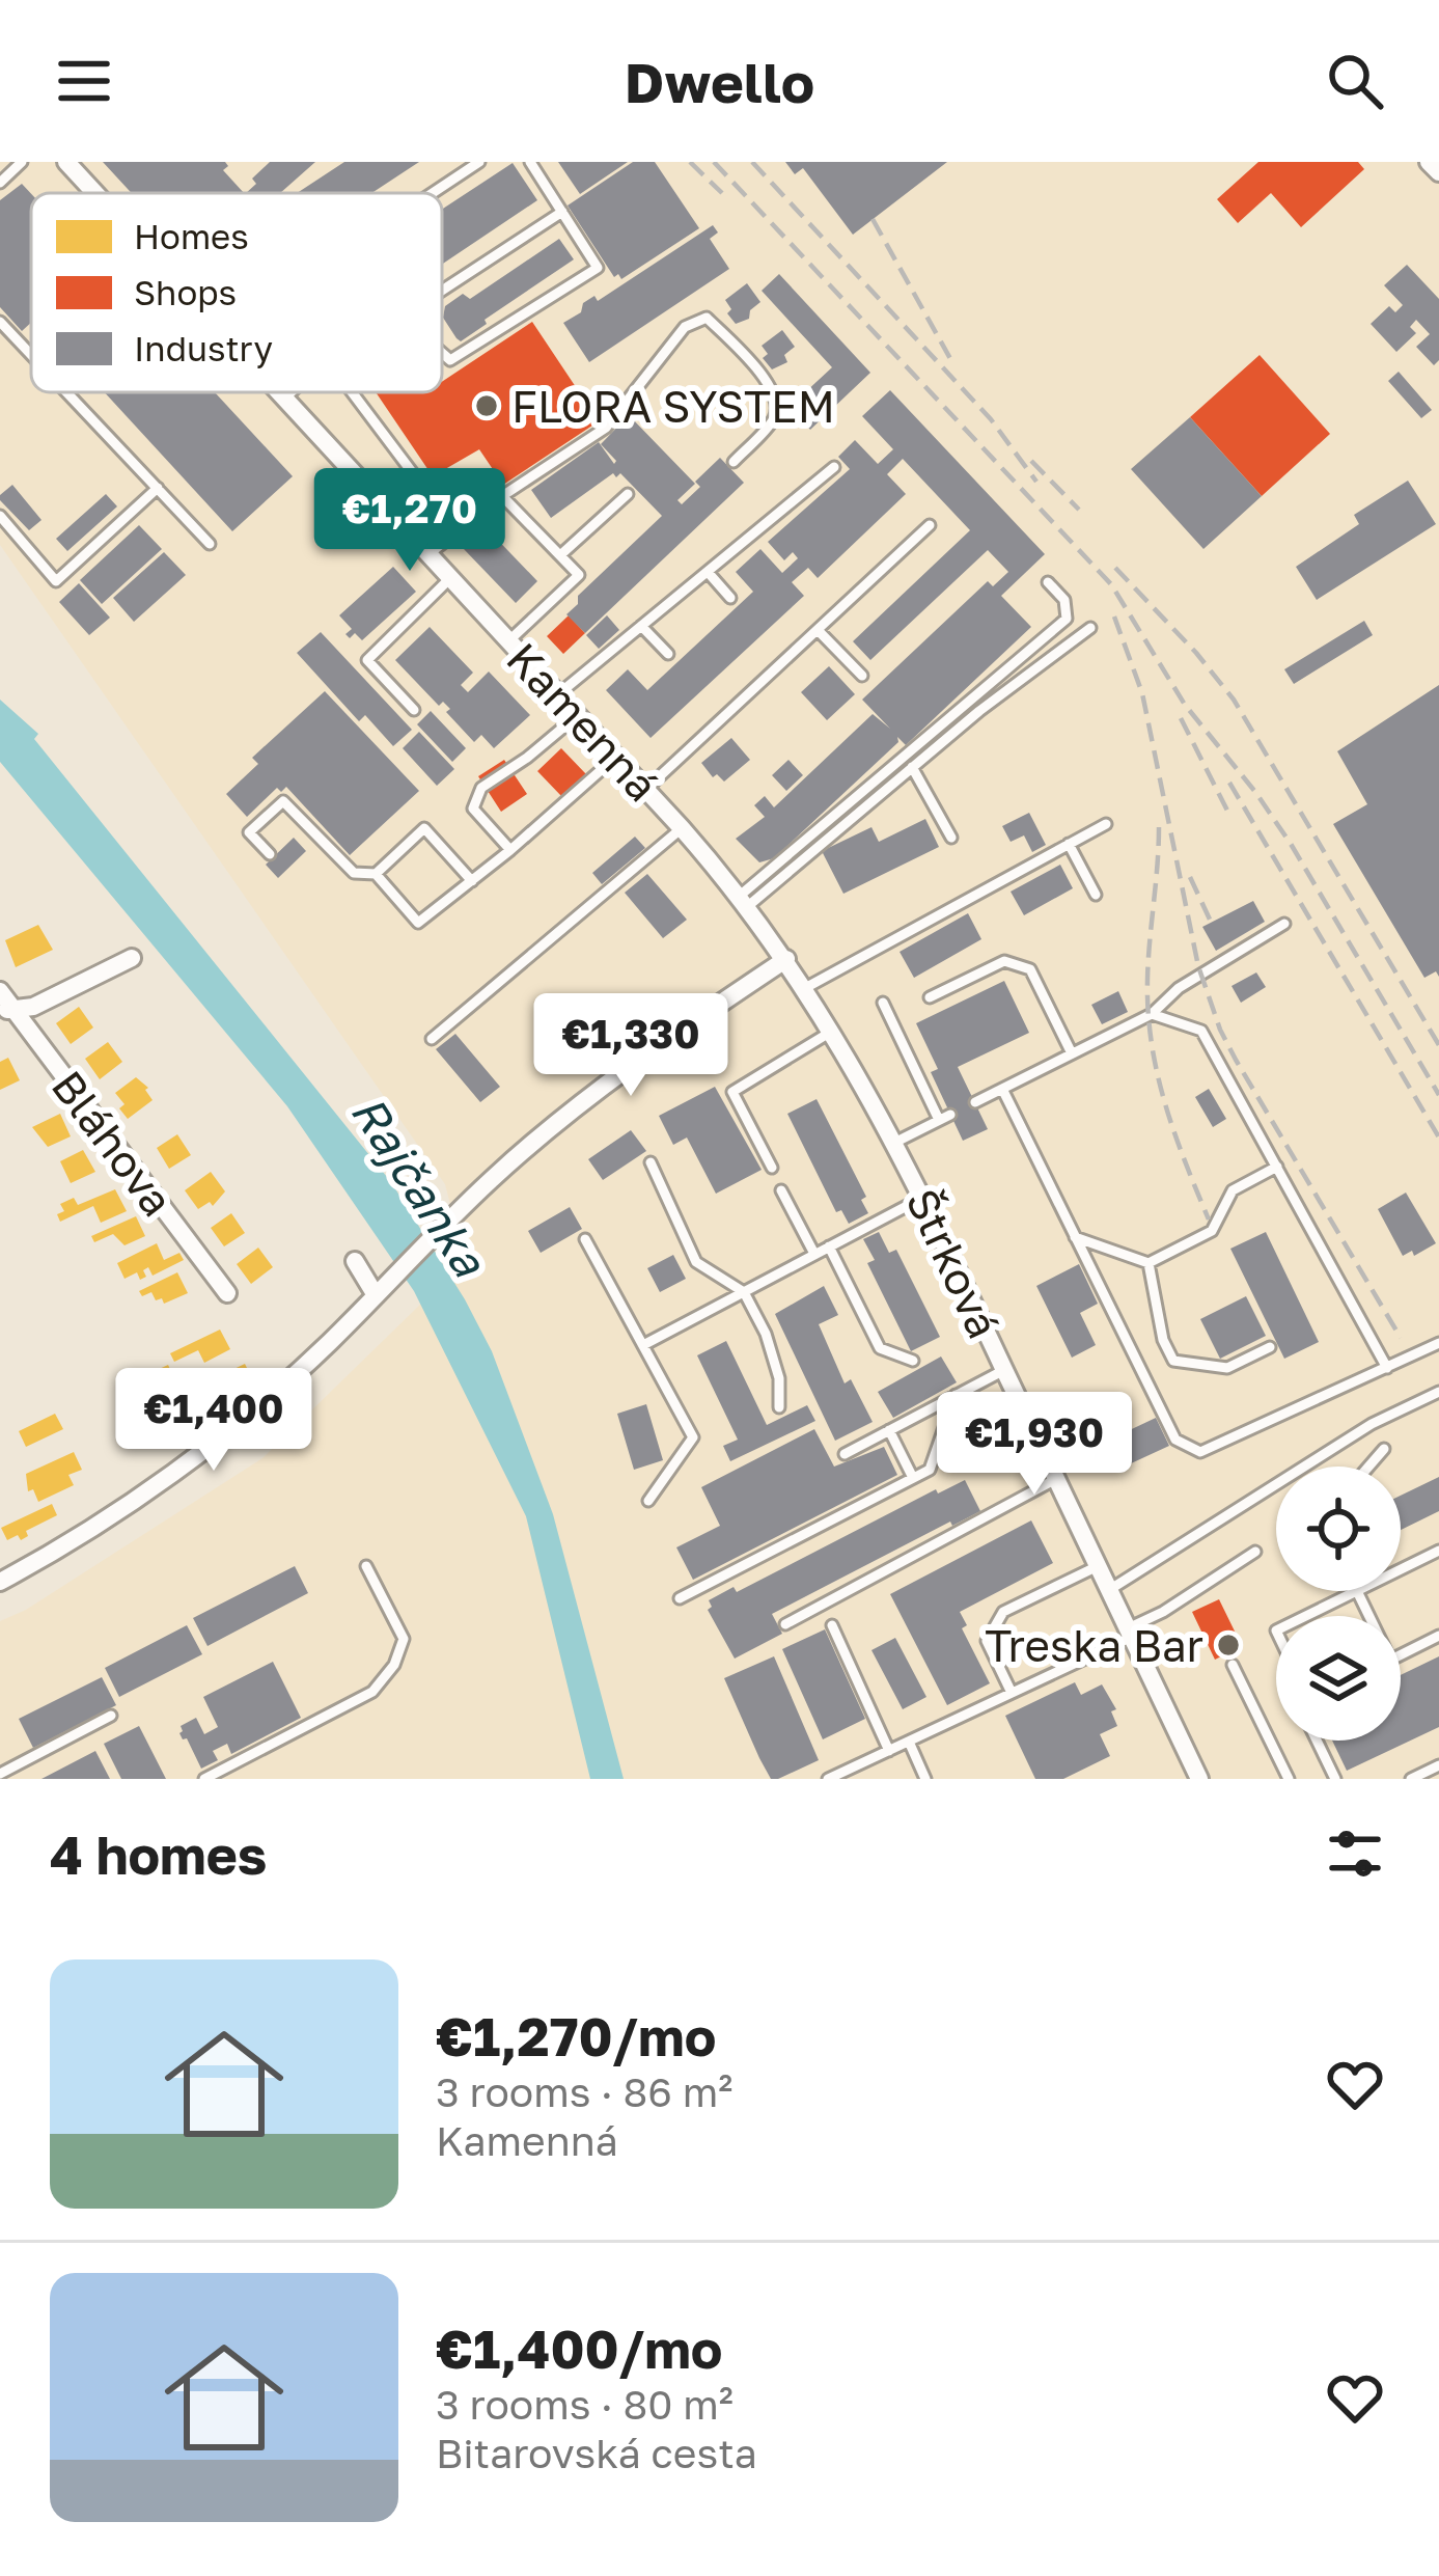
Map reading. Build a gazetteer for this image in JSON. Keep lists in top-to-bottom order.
{
  "streets": {
    "street": ["Kamenná", "Bláhova", "Štrková"]
  },
  "crossings": [
    ["Kamenná", "Štrková"]
  ],
  "water": ["Rajčanka"],
  "places": ["FLORA SYSTEM", "Treska Bar"],
  "legend": ["Homes", "Shops", "Industry"],
  "page": {
    "header": "Dwello",
    "price": [
      "€1,270",
      "€1,330",
      "€1,400",
      "€1,930"
    ],
    "heading": "4 homes",
    "list": [
      {
        "name": "€1,270/mo",
        "note": "3 rooms · 86 m² · Kamenná"
      },
      {
        "name": "€1,400/mo",
        "note": "3 rooms · 80 m² · Bitarovská cesta"
      }
    ]
  }
}
